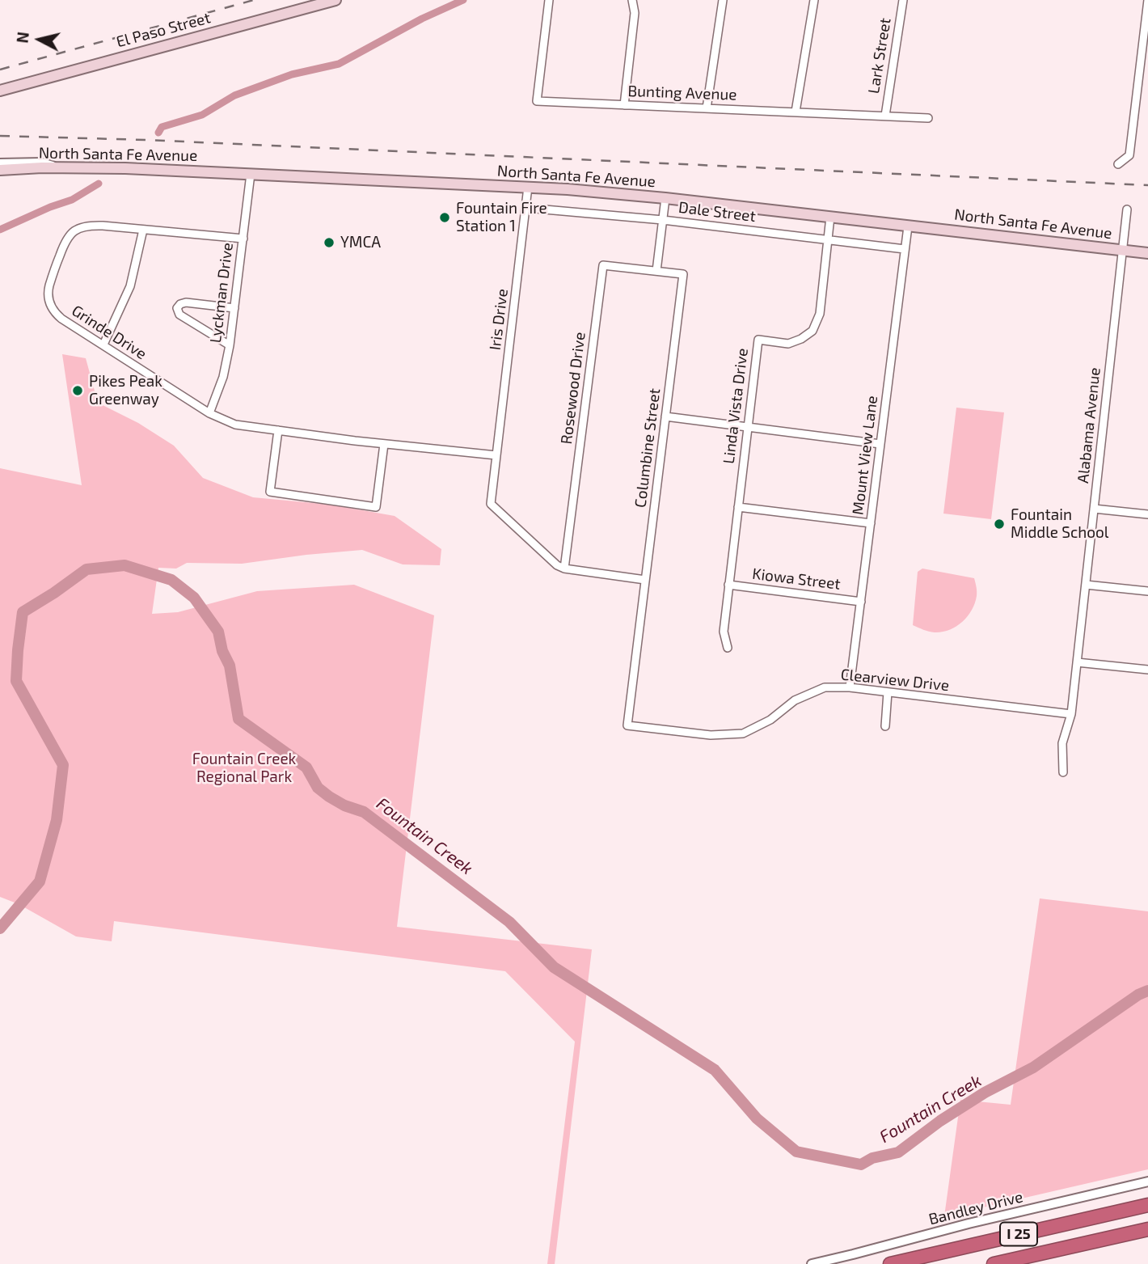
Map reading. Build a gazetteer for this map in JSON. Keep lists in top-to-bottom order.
{
  "streets": {
    "highway": ["I 25"],
    "main road": ["El Paso Street", "North Santa Fe Avenue"],
    "street": [
      "Lark Street",
      "Bunting Avenue",
      "Dale Street",
      "Lyckman Drive",
      "Iris Drive",
      "Grinde Drive",
      "Rosewood Drive",
      "Linda Vista Drive",
      "Alabama Avenue",
      "Columbine Street",
      "Mount View Lane",
      "Kiowa Street",
      "Clearview Drive",
      "Bandley Drive"
    ]
  },
  "crossings": [
    ["Lark Street", "Bunting Avenue"],
    ["North Santa Fe Avenue", "Lyckman Drive"],
    ["North Santa Fe Avenue", "Iris Drive"],
    ["North Santa Fe Avenue", "Linda Vista Drive"],
    ["North Santa Fe Avenue", "Alabama Avenue"],
    ["North Santa Fe Avenue", "Mount View Lane"],
    ["Dale Street", "Iris Drive"],
    ["Dale Street", "Linda Vista Drive"],
    ["Dale Street", "Mount View Lane"],
    ["Lyckman Drive", "Grinde Drive"],
    ["Iris Drive", "Grinde Drive"],
    ["Rosewood Drive", "Columbine Street"],
    ["Linda Vista Drive", "Kiowa Street"],
    ["Alabama Avenue", "Clearview Drive"],
    ["Columbine Street", "Clearview Drive"],
    ["Mount View Lane", "Kiowa Street"],
    ["Mount View Lane", "Clearview Drive"]
  ],
  "water": ["Fountain Creek"],
  "parks": ["Fountain Creek Regional Park"],
  "places": [
    "Fountain Fire Station 1",
    "YMCA",
    "Pikes Peak Greenway",
    "Fountain Middle School"
  ],
  "north": "left"
}
